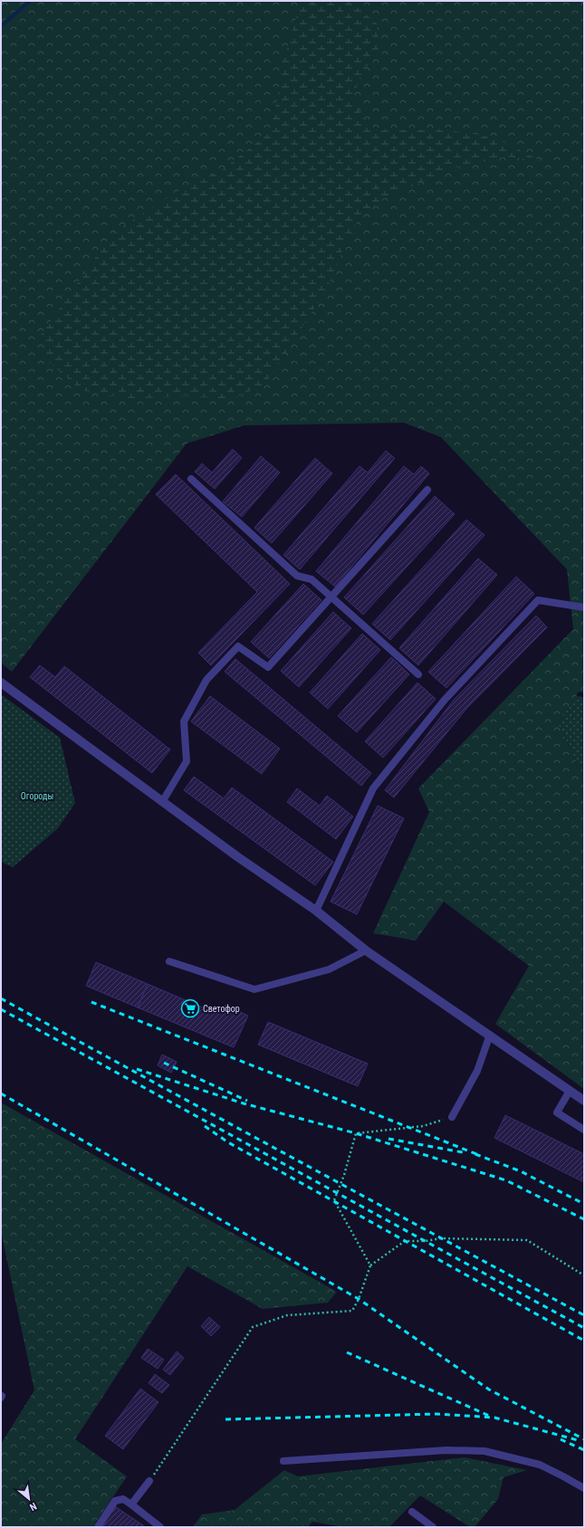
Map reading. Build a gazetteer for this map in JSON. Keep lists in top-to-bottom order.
{
  "parks": ["Огороды"],
  "places": {
    "supermarket": ["Светофор"]
  },
  "north": "bottom right"
}
